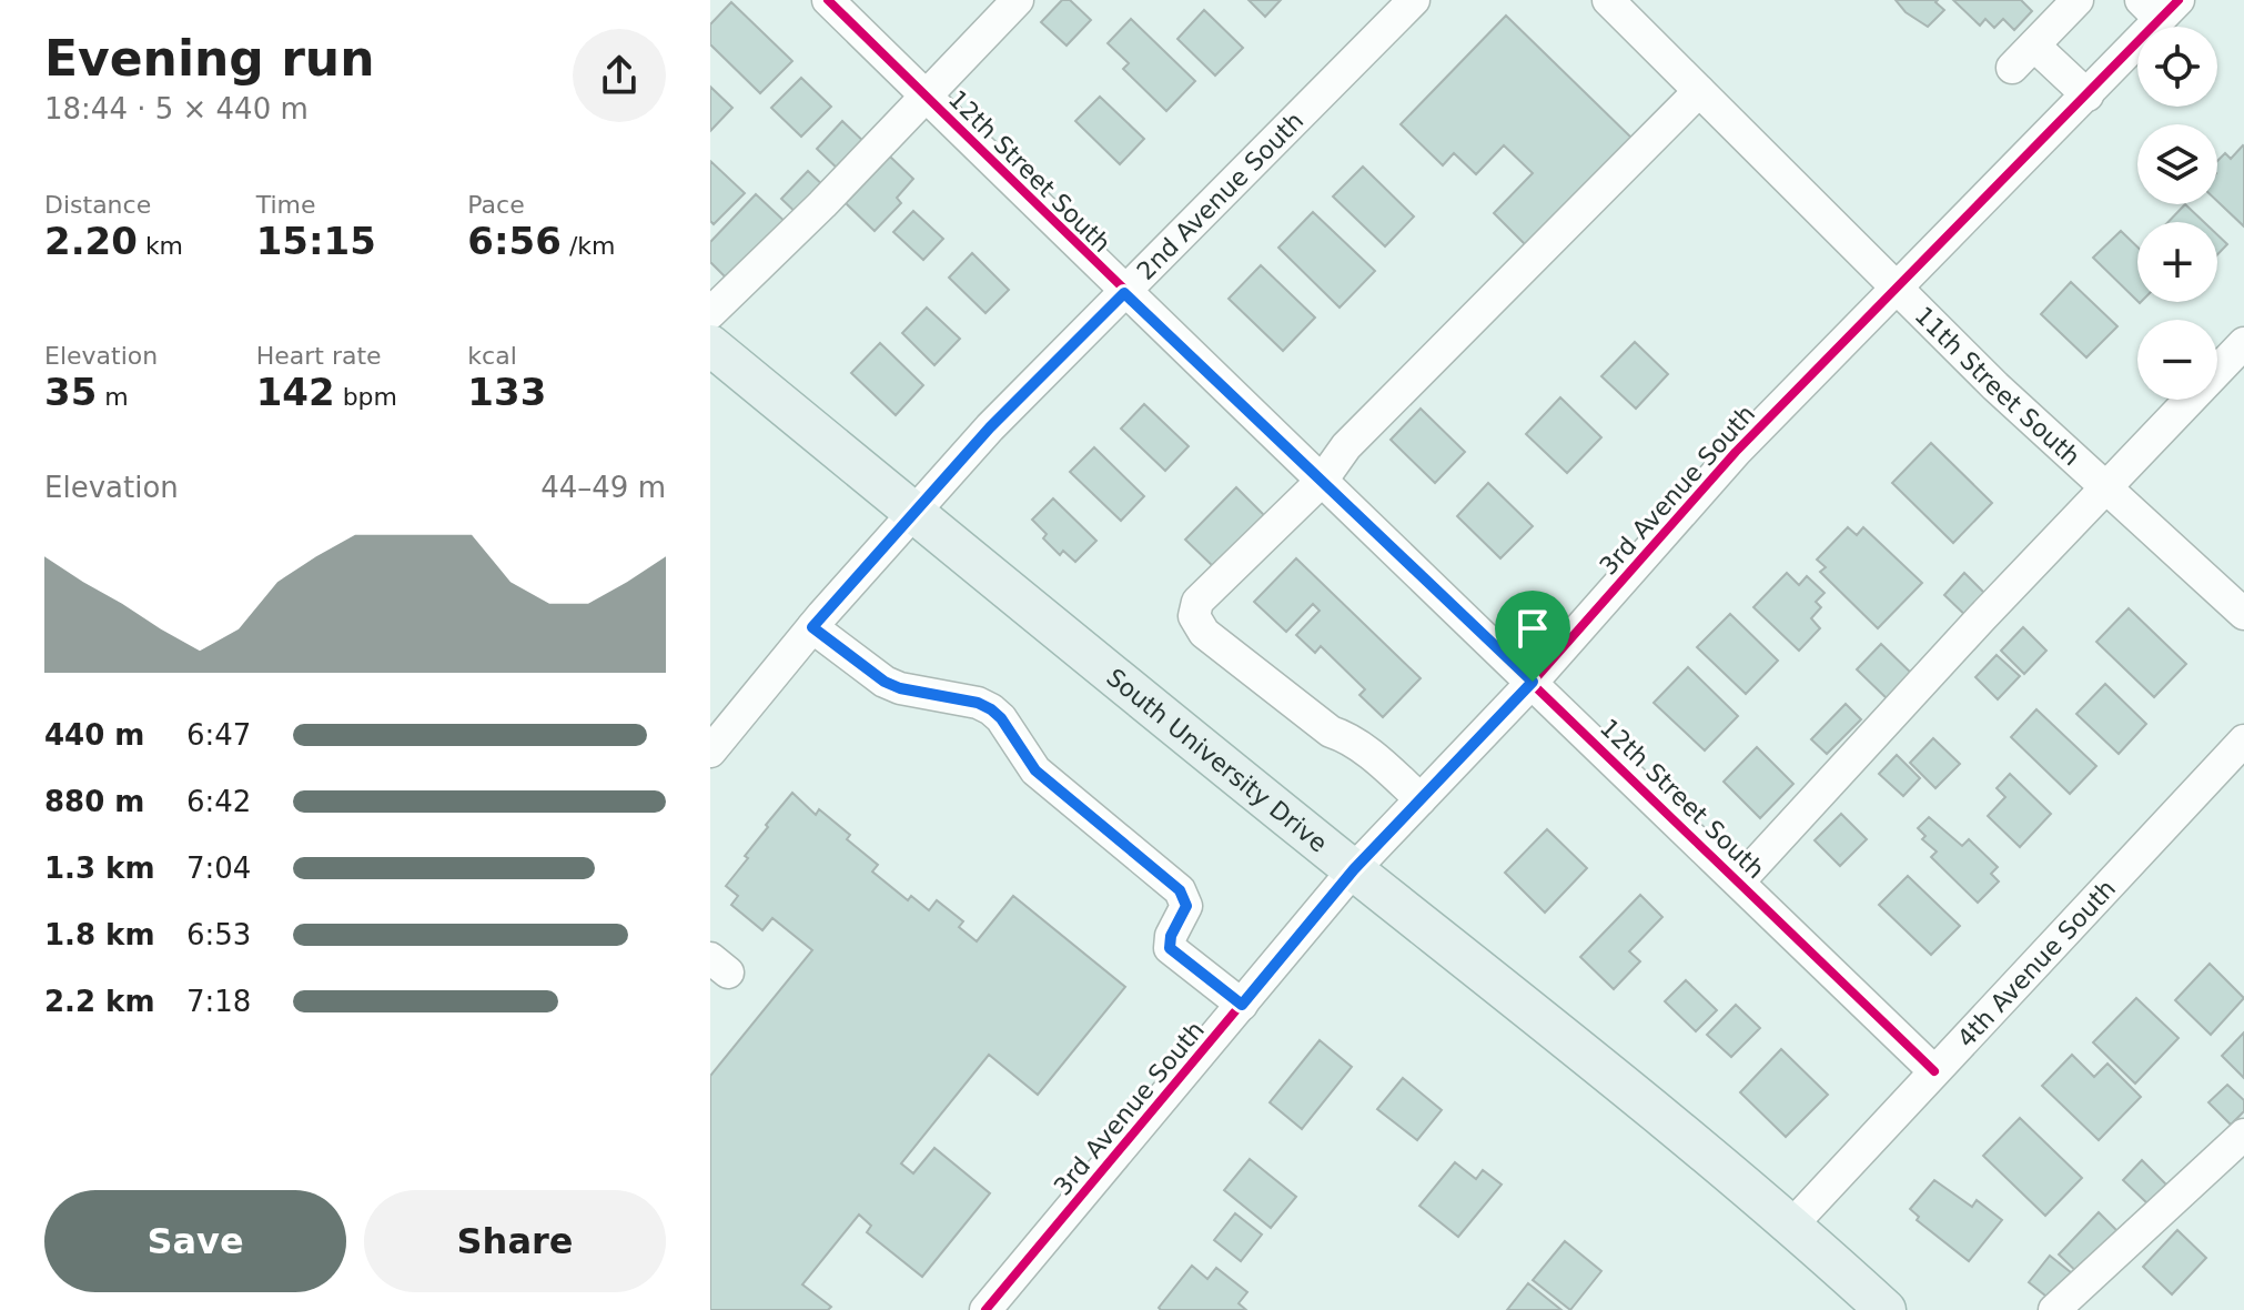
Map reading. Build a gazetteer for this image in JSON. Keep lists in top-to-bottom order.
{
  "streets": {
    "main road": ["South University Drive"],
    "street": [
      "12th Street South",
      "2nd Avenue South",
      "11th Street South",
      "3rd Avenue South",
      "4th Avenue South"
    ]
  },
  "crossings": [
    ["12th Street South", "2nd Avenue South"],
    ["12th Street South", "3rd Avenue South"],
    ["12th Street South", "4th Avenue South"],
    ["2nd Avenue South", "South University Drive"],
    ["11th Street South", "3rd Avenue South"],
    ["3rd Avenue South", "South University Drive"],
    ["South University Drive", "4th Avenue South"]
  ],
  "page": {
    "heading": ["Evening run", "18:44 · 5 × 440 m"],
    "map_buttons": ["+", "−"],
    "stats": [
      ["Distance", "2.20 km"],
      ["Time", "15:15"],
      ["Pace", "6:56 /km"],
      ["Elevation", "35 m"],
      ["Heart rate", "142 bpm"],
      ["kcal", "133"]
    ],
    "chart": ["Elevation", "44–49 m"],
    "list": [
      {
        "name": "440 m",
        "note": "6:47"
      },
      {
        "name": "880 m",
        "note": "6:42"
      },
      {
        "name": "1.3 km",
        "note": "7:04"
      },
      {
        "name": "1.8 km",
        "note": "6:53"
      },
      {
        "name": "2.2 km",
        "note": "7:18"
      }
    ],
    "buttons": ["Save", "Share"]
  }
}
